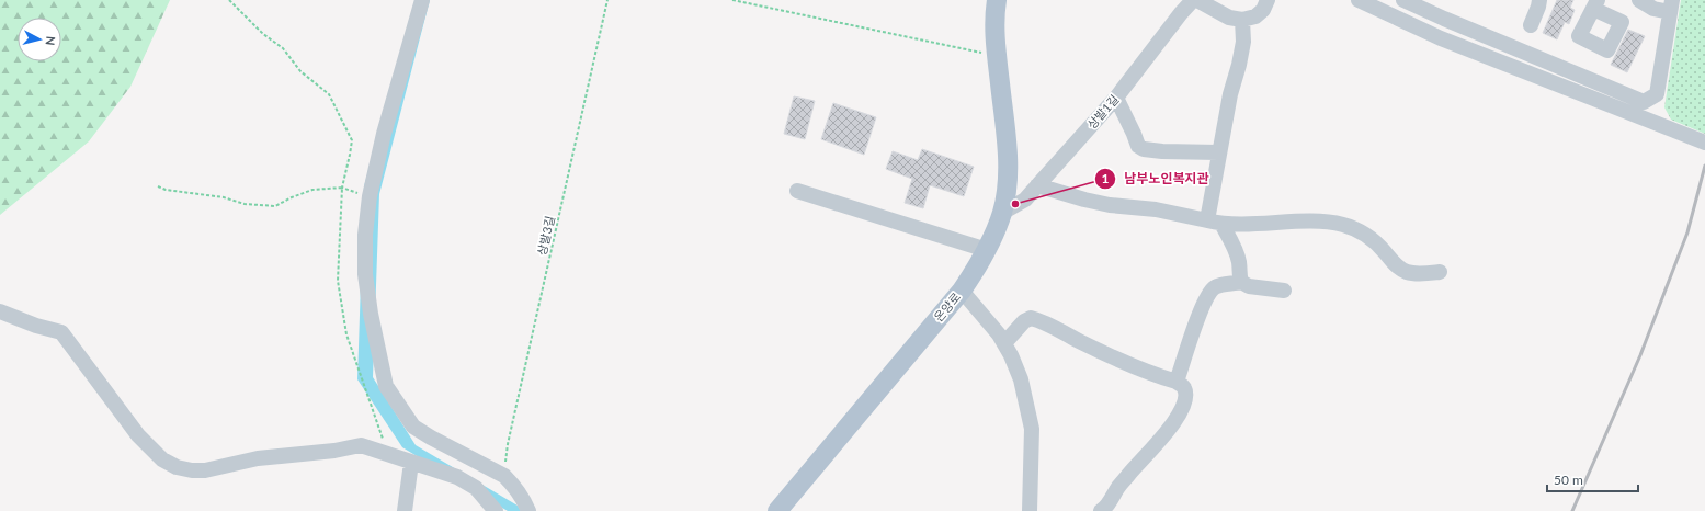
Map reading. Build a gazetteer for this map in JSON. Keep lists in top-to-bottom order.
{
  "streets": {
    "main road": ["온양로"],
    "street": ["상발1길"],
    "path": ["상발3길"]
  },
  "crossings": [
    ["상발1길", "온양로"]
  ],
  "places": ["남부노인복지관"],
  "scale_bar": "50 m",
  "north": "right"
}
